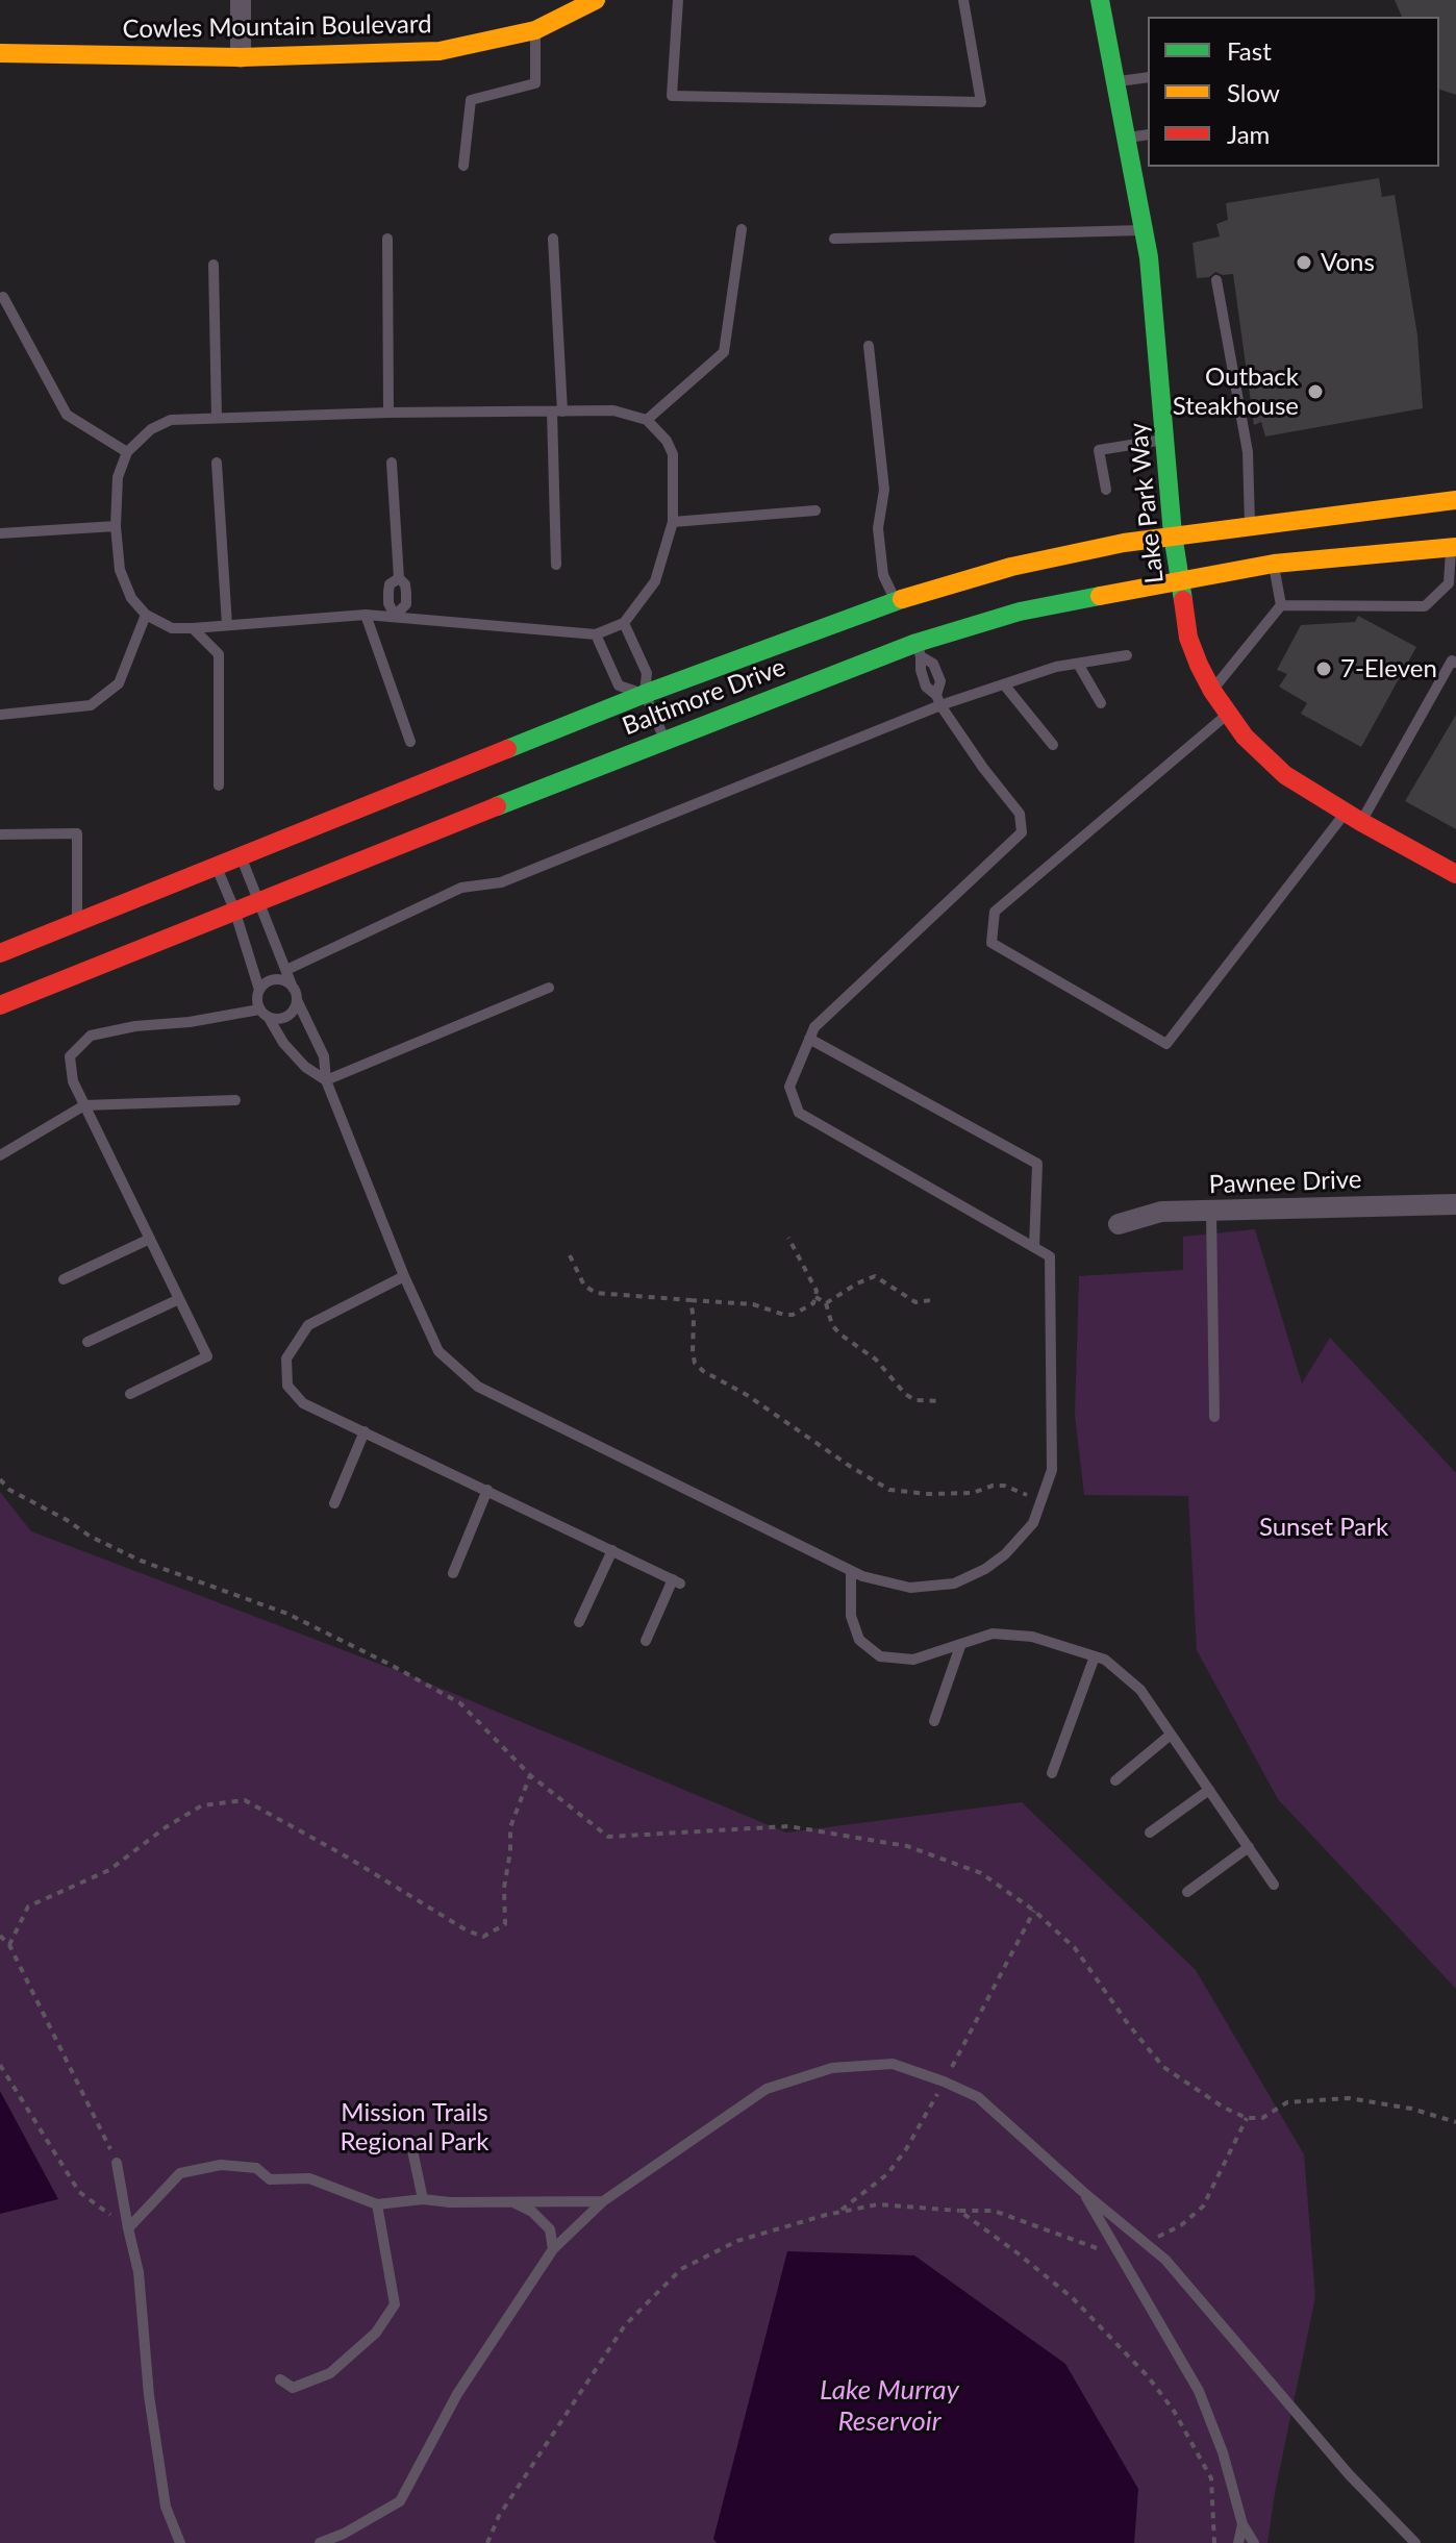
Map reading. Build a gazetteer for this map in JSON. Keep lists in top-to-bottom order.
{
  "streets": {
    "main road": ["Cowles Mountain Boulevard", "Lake Park Way", "Baltimore Drive"],
    "street": ["Pawnee Drive"]
  },
  "crossings": [
    ["Lake Park Way", "Baltimore Drive"]
  ],
  "water": ["Lake Murray Reservoir"],
  "parks": ["Sunset Park", "Mission Trails Regional Park"],
  "places": ["Vons", "Outback Steakhouse", "7-Eleven"],
  "legend": ["Fast", "Slow", "Jam"]
}
